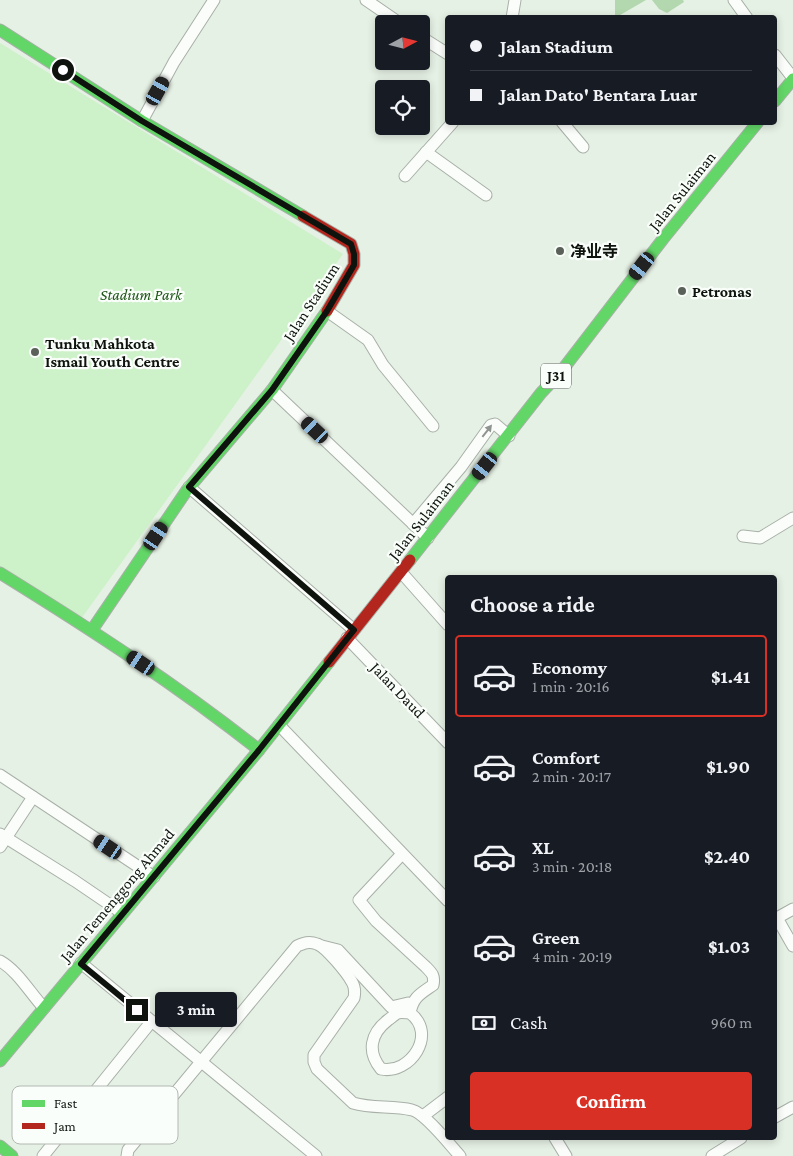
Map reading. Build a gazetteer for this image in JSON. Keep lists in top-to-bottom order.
{
  "streets": {
    "main road": [
      "Jalan Sulaiman",
      "Jalan Stadium",
      "J31",
      "Jalan Temenggong Ahmad"
    ],
    "street": ["Jalan Daud"]
  },
  "crossings": [
    ["Jalan Sulaiman", "Jalan Daud"],
    ["Jalan Sulaiman", "Jalan Temenggong Ahmad"],
    ["Jalan Stadium", "Jalan Daud"]
  ],
  "parks": ["Stadium Park"],
  "places": ["净业寺", "Petronas", "Tunku Mahkota Ismail Youth Centre"],
  "legend": ["Fast", "Jam"],
  "north": "right",
  "page": {
    "banner": ["Jalan Stadium", "Jalan Dato' Bentara Luar"],
    "heading": "Choose a ride",
    "list": [
      {
        "name": "Economy",
        "note": "1 min · 20:16",
        "value": "$1.41"
      },
      {
        "name": "Comfort",
        "note": "2 min · 20:17",
        "value": "$1.90"
      },
      {
        "name": "XL",
        "note": "3 min · 20:18",
        "value": "$2.40"
      },
      {
        "name": "Green",
        "note": "4 min · 20:19",
        "value": "$1.03"
      }
    ],
    "bubble": "3 min",
    "pay": ["Cash", "960 m"],
    "buttons": "Confirm"
  }
}
